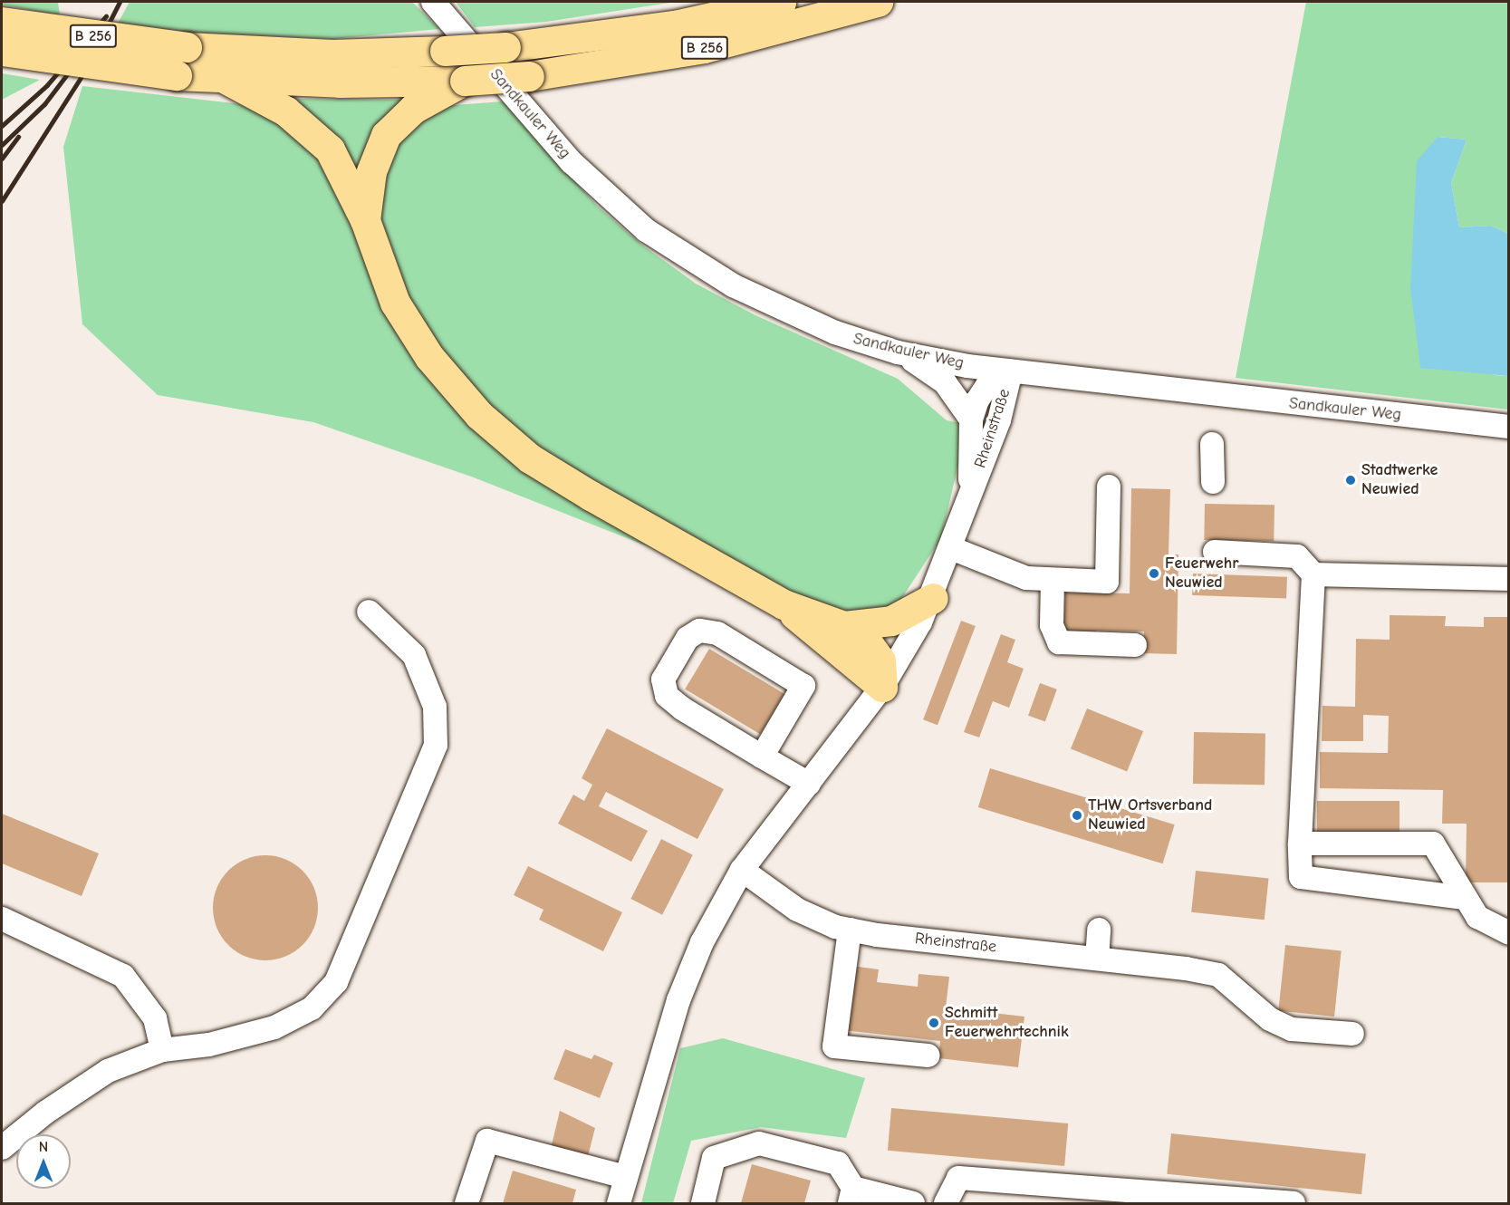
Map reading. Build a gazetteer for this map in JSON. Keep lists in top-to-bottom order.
{
  "streets": {
    "highway": ["B 256"],
    "street": ["Sandkauler Weg", "Rheinstraße"]
  },
  "crossings": [
    ["Sandkauler Weg", "Rheinstraße"]
  ],
  "places": [
    "Stadtwerke Neuwied",
    "Feuerwehr Neuwied",
    "THW Ortsverband Neuwied",
    "Schmitt Feuerwehrtechnik"
  ],
  "north": "top"
}
